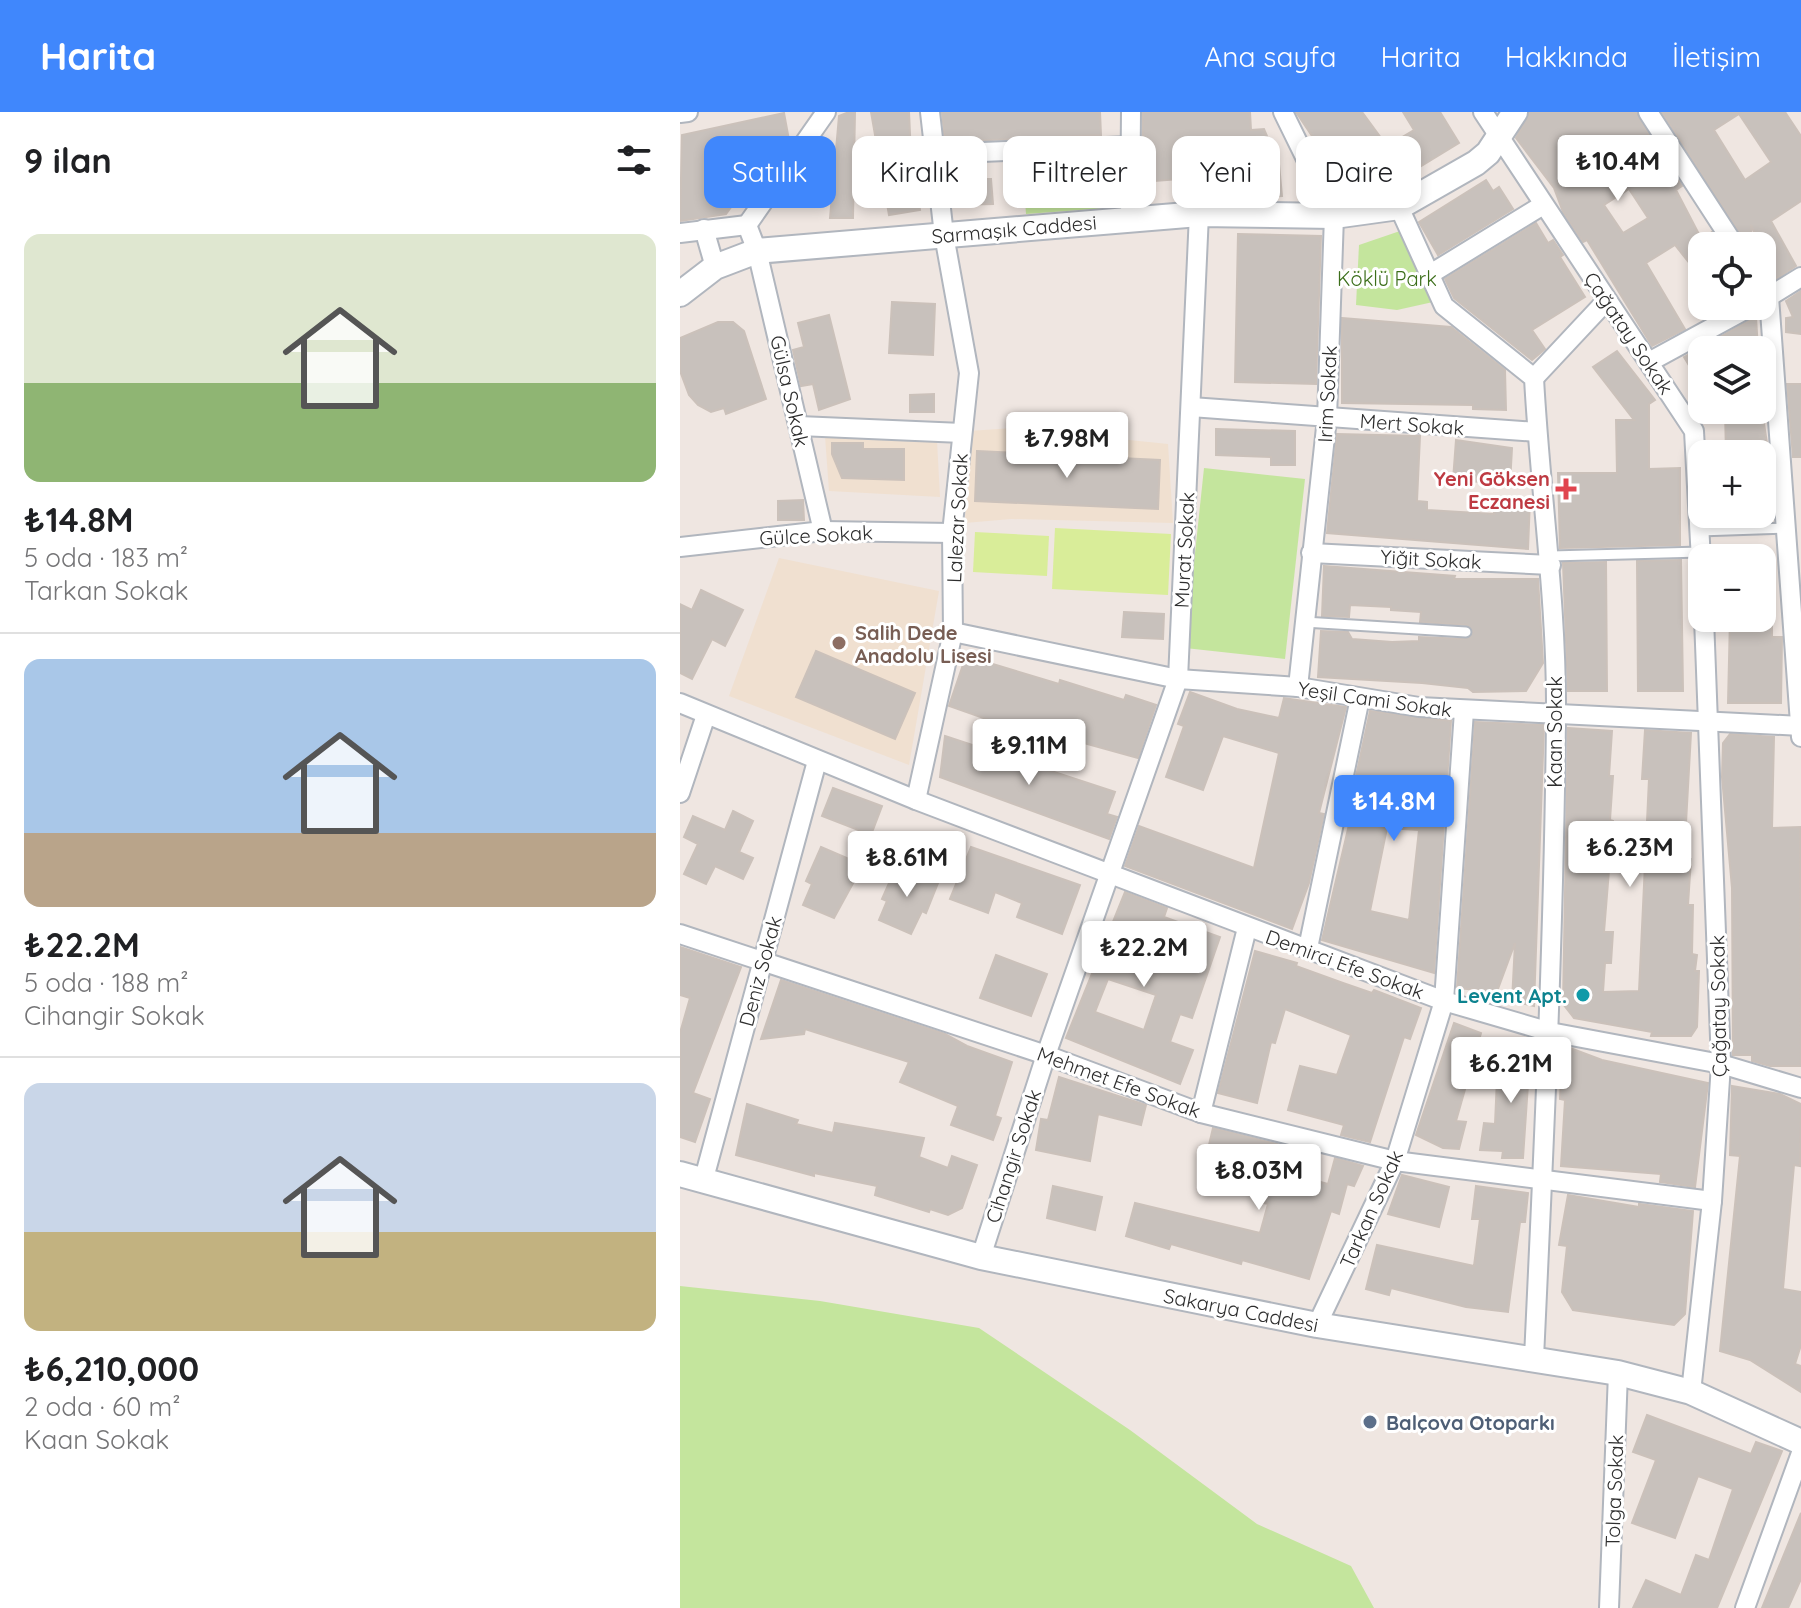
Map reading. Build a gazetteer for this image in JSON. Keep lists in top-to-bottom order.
{
  "streets": {
    "main road": ["Sarmaşık Caddesi", "Sakarya Caddesi"],
    "street": [
      "Çağatay Sokak",
      "Gülsa Sokak",
      "Irim Sokak",
      "Mert Sokak",
      "Lalezar Sokak",
      "Gülce Sokak",
      "Murat Sokak",
      "Yiğit Sokak",
      "Yeşil Cami Sokak",
      "Kaan Sokak",
      "Demirci Efe Sokak",
      "Deniz Sokak",
      "Mehmet Efe Sokak",
      "Cihangir Sokak",
      "Tarkan Sokak",
      "Tolga Sokak"
    ]
  },
  "crossings": [
    ["Sarmaşık Caddesi", "Çağatay Sokak"],
    ["Sarmaşık Caddesi", "Gülsa Sokak"],
    ["Sarmaşık Caddesi", "Irim Sokak"],
    ["Sarmaşık Caddesi", "Lalezar Sokak"],
    ["Sarmaşık Caddesi", "Murat Sokak"],
    ["Çağatay Sokak", "Yeşil Cami Sokak"],
    ["Çağatay Sokak", "Demirci Efe Sokak"],
    ["Çağatay Sokak", "Mehmet Efe Sokak"],
    ["Çağatay Sokak", "Sakarya Caddesi"],
    ["Gülsa Sokak", "Gülce Sokak"],
    ["Irim Sokak", "Mert Sokak"],
    ["Irim Sokak", "Yiğit Sokak"],
    ["Irim Sokak", "Yeşil Cami Sokak"],
    ["Mert Sokak", "Murat Sokak"],
    ["Mert Sokak", "Kaan Sokak"],
    ["Lalezar Sokak", "Gülce Sokak"],
    ["Lalezar Sokak", "Yeşil Cami Sokak"],
    ["Lalezar Sokak", "Demirci Efe Sokak"],
    ["Murat Sokak", "Yeşil Cami Sokak"],
    ["Murat Sokak", "Demirci Efe Sokak"],
    ["Murat Sokak", "Cihangir Sokak"],
    ["Yiğit Sokak", "Kaan Sokak"],
    ["Yeşil Cami Sokak", "Kaan Sokak"],
    ["Yeşil Cami Sokak", "Tarkan Sokak"],
    ["Kaan Sokak", "Demirci Efe Sokak"],
    ["Kaan Sokak", "Mehmet Efe Sokak"],
    ["Kaan Sokak", "Sakarya Caddesi"],
    ["Demirci Efe Sokak", "Deniz Sokak"],
    ["Demirci Efe Sokak", "Cihangir Sokak"],
    ["Demirci Efe Sokak", "Tarkan Sokak"],
    ["Deniz Sokak", "Mehmet Efe Sokak"],
    ["Deniz Sokak", "Sakarya Caddesi"],
    ["Mehmet Efe Sokak", "Cihangir Sokak"],
    ["Mehmet Efe Sokak", "Tarkan Sokak"],
    ["Cihangir Sokak", "Sakarya Caddesi"],
    ["Tarkan Sokak", "Sakarya Caddesi"],
    ["Sakarya Caddesi", "Tolga Sokak"]
  ],
  "parks": ["Köklü Park"],
  "places": {
    "health": ["Yeni Göksen Eczanesi"],
    "other": ["Salih Dede Anadolu Lisesi", "Levent Apt.", "Balçova Otoparkı"]
  },
  "page": {
    "header": "Harita",
    "nav": [
      "Ana sayfa",
      "Harita",
      "Hakkında",
      "İletişim"
    ],
    "heading": "9 ilan",
    "price": [
      "₺10.4M",
      "₺7.98M",
      "₺9.11M",
      "₺14.8M",
      "₺6.23M",
      "₺8.61M",
      "₺22.2M",
      "₺6.21M",
      "₺8.03M"
    ],
    "chip": [
      "Satılık",
      "Kiralık",
      "Filtreler",
      "Yeni",
      "Daire"
    ],
    "list": [
      {
        "name": "₺14.8M",
        "note": "5 oda · 183 m² · Tarkan Sokak"
      },
      {
        "name": "₺22.2M",
        "note": "5 oda · 188 m² · Cihangir Sokak"
      },
      {
        "name": "₺6,210,000",
        "note": "2 oda · 60 m² · Kaan Sokak"
      }
    ],
    "map_buttons": ["+", "−"]
  }
}
